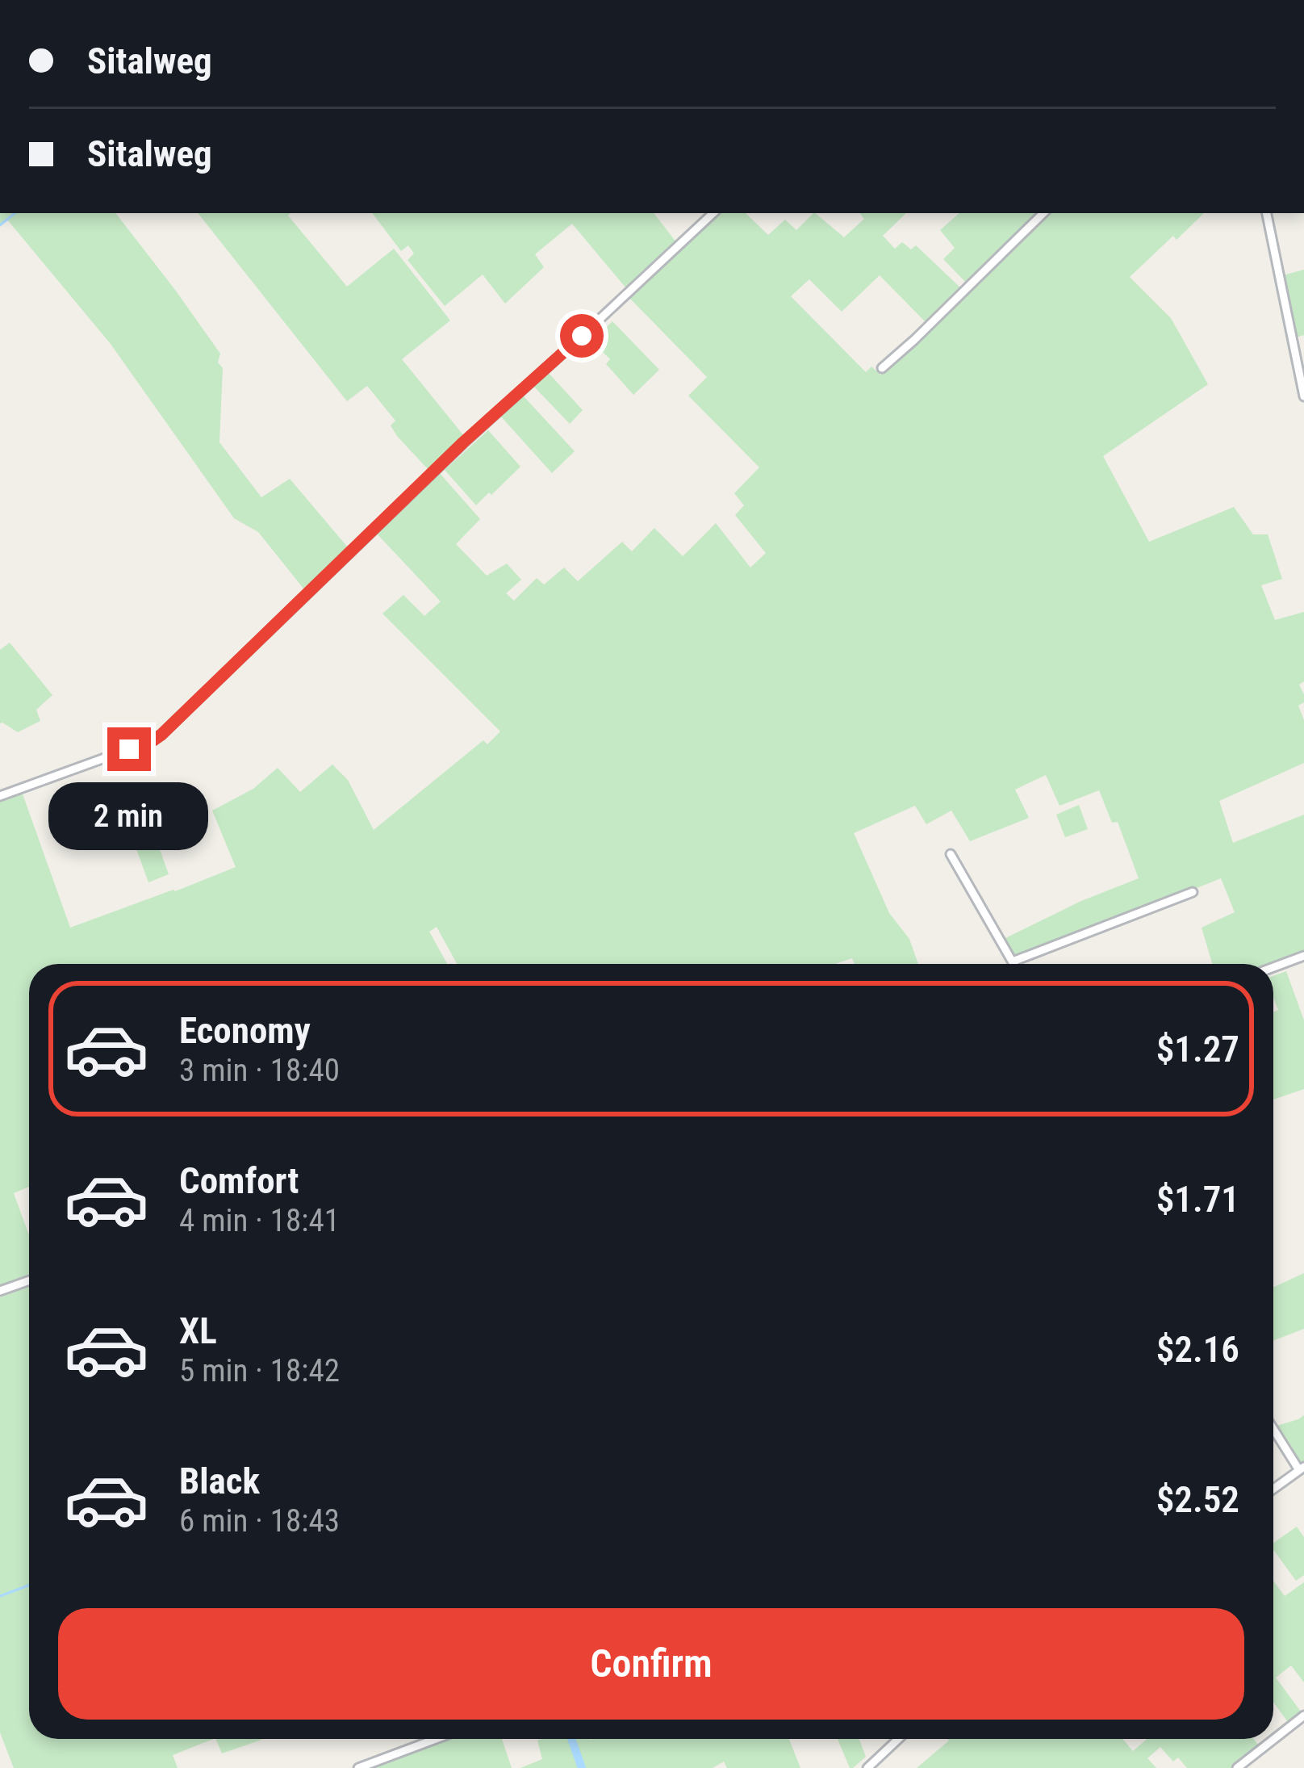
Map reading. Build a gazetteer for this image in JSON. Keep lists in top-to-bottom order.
{
  "page": {
    "banner": ["Sitalweg", "Sitalweg"],
    "bubble": "2 min",
    "list": [
      {
        "name": "Economy",
        "note": "3 min · 18:40",
        "value": "$1.27"
      },
      {
        "name": "Comfort",
        "note": "4 min · 18:41",
        "value": "$1.71"
      },
      {
        "name": "XL",
        "note": "5 min · 18:42",
        "value": "$2.16"
      },
      {
        "name": "Black",
        "note": "6 min · 18:43",
        "value": "$2.52"
      }
    ],
    "buttons": "Confirm"
  }
}
